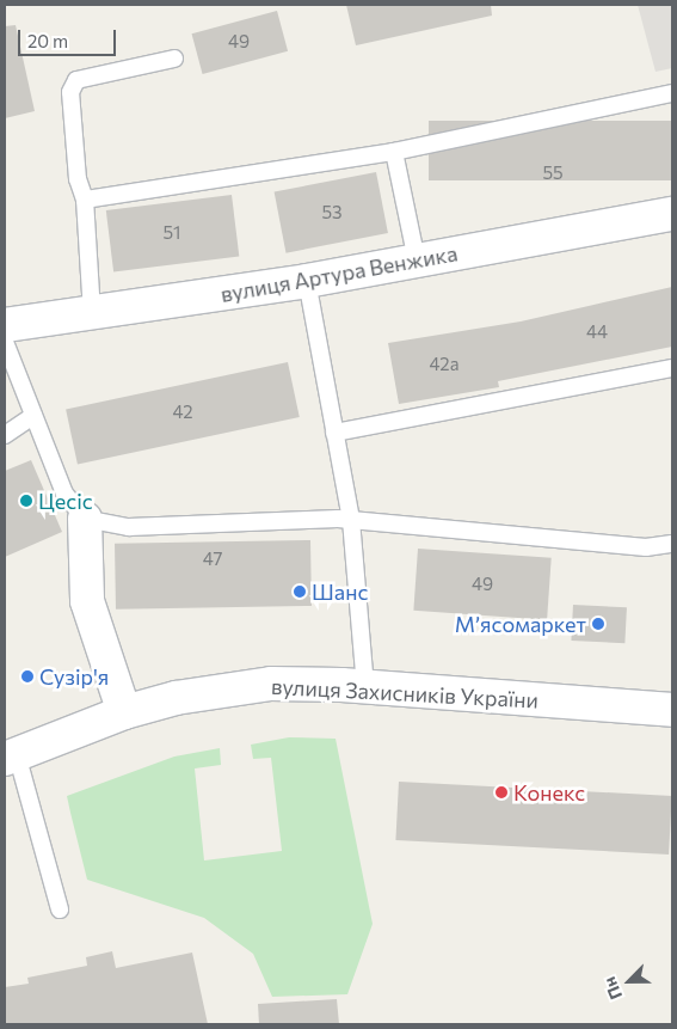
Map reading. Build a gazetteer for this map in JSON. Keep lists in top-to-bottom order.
{
  "streets": {
    "street": ["вулиця Артура Венжика", "вулиця Захисників України"]
  },
  "places": [
    "Цесіс",
    "Шанс",
    "Мʼясомаркет",
    "Сузір'я",
    "Конекс"
  ],
  "house_numbers": [
    "49",
    "55",
    "53",
    "51",
    "44",
    "42а",
    "42",
    "47",
    "49"
  ],
  "scale_bar": "20 m",
  "north": "bottom left"
}
